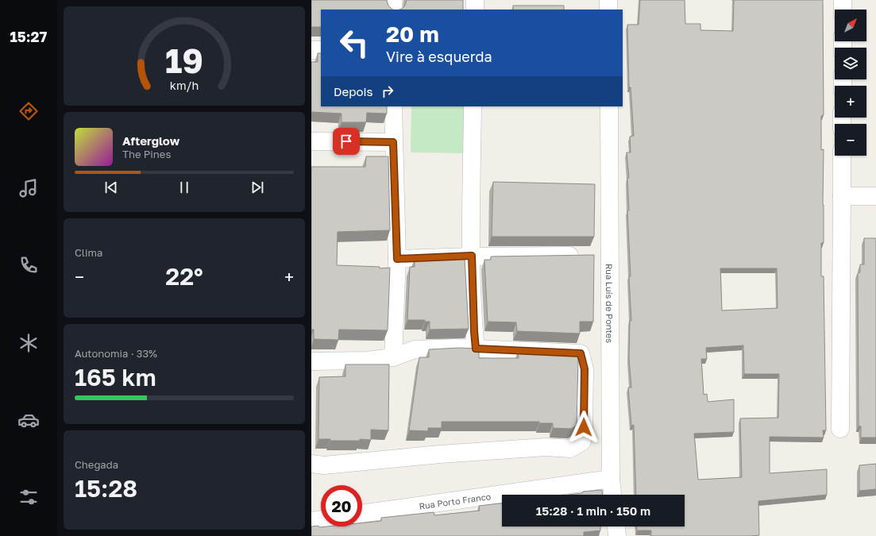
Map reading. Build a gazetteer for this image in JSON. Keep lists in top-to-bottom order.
{
  "streets": {
    "street": ["Rua Luís de Pontes", "Rua Porto Franco"]
  },
  "crossings": [
    ["Rua Luís de Pontes", "Rua Porto Franco"]
  ],
  "north": "top right",
  "page": {
    "tabs": "15:27",
    "map_buttons": ["+", "−"],
    "turn": ["20 m", "Vire à esquerda"],
    "then": "Depois",
    "song": ["Afterglow", "The Pines"],
    "tile": [
      "Clima",
      ["Autonomia · 33%", "165 km"],
      ["Chegada", "15:28"]
    ],
    "heat": ["−", "22°", "+"],
    "limit": "20",
    "trip": "15:28 · 1 min · 150 m",
    "gauge": ["19", "km/h"]
  }
}
